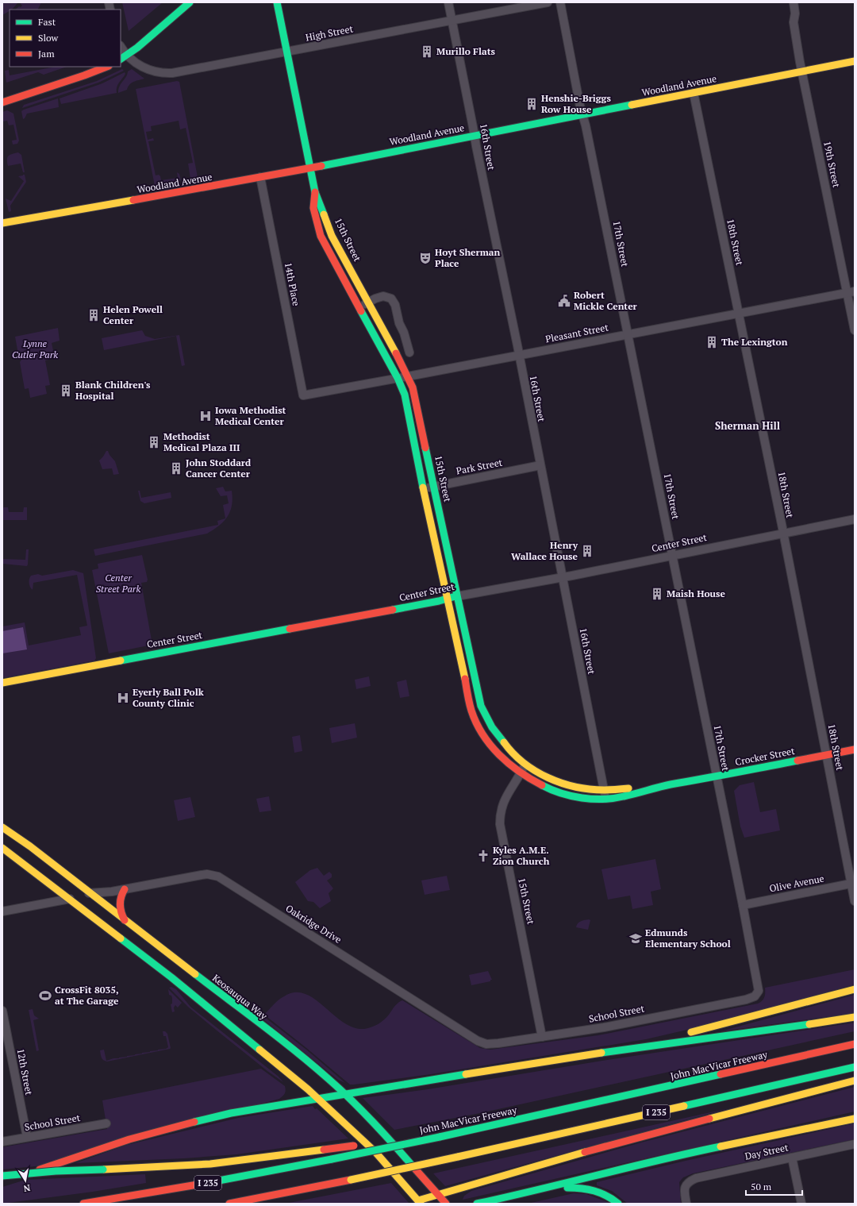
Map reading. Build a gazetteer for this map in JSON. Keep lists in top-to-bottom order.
{
  "streets": {
    "main road": [
      "Woodland Avenue",
      "15th Street",
      "Center Street",
      "Crocker Street",
      "Keosauqua Way",
      "John MacVicar Freeway",
      "I 235"
    ],
    "street": [
      "High Street",
      "16th Street",
      "19th Street",
      "18th Street",
      "17th Street",
      "14th Place",
      "Pleasant Street",
      "Park Street",
      "Olive Avenue",
      "Oakridge Drive",
      "School Street",
      "12th Street",
      "Day Street"
    ]
  },
  "crossings": [
    ["High Street", "16th Street"],
    ["High Street", "15th Street"],
    ["Woodland Avenue", "16th Street"],
    ["Woodland Avenue", "19th Street"],
    ["Woodland Avenue", "15th Street"],
    ["Woodland Avenue", "18th Street"],
    ["Woodland Avenue", "17th Street"],
    ["Woodland Avenue", "14th Place"],
    ["16th Street", "Pleasant Street"],
    ["16th Street", "Park Street"],
    ["16th Street", "Center Street"],
    ["16th Street", "Crocker Street"],
    ["19th Street", "Pleasant Street"],
    ["15th Street", "Pleasant Street"],
    ["15th Street", "Park Street"],
    ["15th Street", "Center Street"],
    ["15th Street", "Crocker Street"],
    ["15th Street", "School Street"],
    ["18th Street", "Pleasant Street"],
    ["18th Street", "Center Street"],
    ["18th Street", "Crocker Street"],
    ["18th Street", "Olive Avenue"],
    ["17th Street", "Pleasant Street"],
    ["17th Street", "Center Street"],
    ["17th Street", "Crocker Street"],
    ["17th Street", "Olive Avenue"],
    ["17th Street", "School Street"],
    ["14th Place", "Pleasant Street"],
    ["Oakridge Drive", "Keosauqua Way"],
    ["Oakridge Drive", "School Street"],
    ["School Street", "12th Street"]
  ],
  "districts": ["Sherman Hill"],
  "parks": ["Lynne Cutler Park", "Center Street Park"],
  "places": {
    "building": [
      "Murillo Flats",
      "Henshie-Briggs Row House",
      "Helen Powell Center",
      "The Lexington",
      "Blank Children's Hospital",
      "Methodist Medical Plaza III",
      "John Stoddard Cancer Center",
      "Henry Wallace House",
      "Maish House"
    ],
    "theatre": ["Hoyt Sherman Place"],
    "public building": ["Robert Mickle Center"],
    "hospital": ["Iowa Methodist Medical Center", "Eyerly Ball Polk County Clinic"],
    "church": ["Kyles A.M.E. Zion Church"],
    "school or university": ["Edmunds Elementary School"],
    "sports": ["CrossFit 8035, at The Garage"]
  },
  "legend": ["Fast", "Slow", "Jam"],
  "scale_bar": "50 m",
  "north": "bottom"
}
